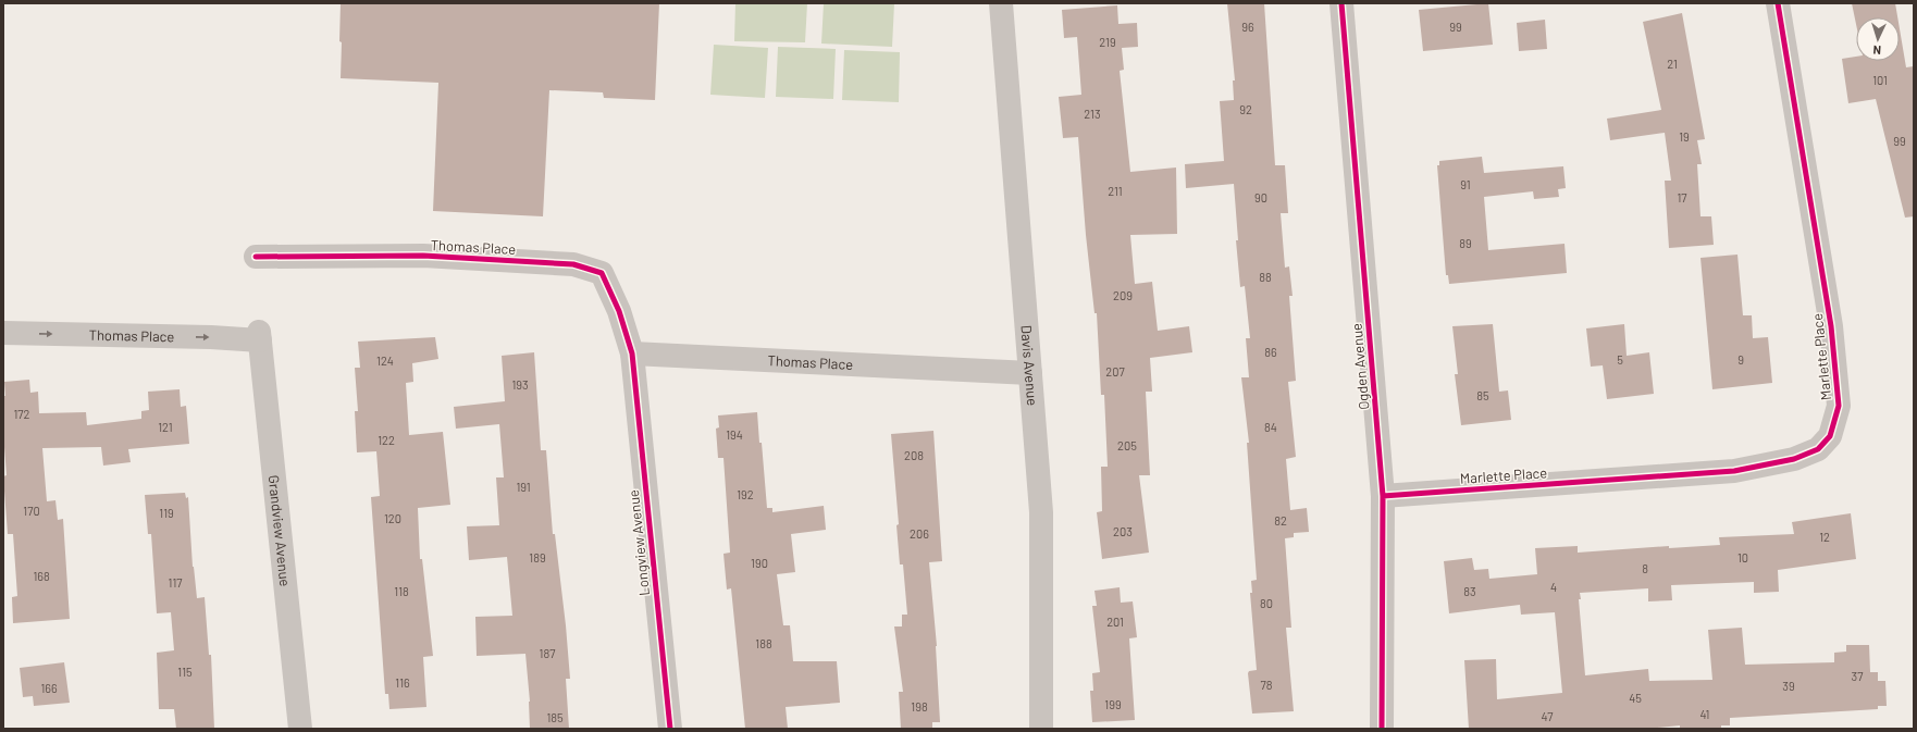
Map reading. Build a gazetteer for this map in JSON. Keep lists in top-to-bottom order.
{
  "streets": {
    "street": [
      "Thomas Place",
      "Marlette Place",
      "Davis Avenue",
      "Ogden Avenue",
      "Grandview Avenue",
      "Longview Avenue"
    ]
  },
  "crossings": [
    ["Thomas Place", "Davis Avenue"],
    ["Thomas Place", "Grandview Avenue"],
    ["Thomas Place", "Longview Avenue"],
    ["Marlette Place", "Ogden Avenue"]
  ],
  "house_numbers": [
    "96",
    "99",
    "219",
    "21",
    "101",
    "92",
    "213",
    "19",
    "99",
    "91",
    "211",
    "90",
    "17",
    "89",
    "88",
    "209",
    "86",
    "5",
    "9",
    "124",
    "207",
    "193",
    "85",
    "172",
    "121",
    "84",
    "194",
    "122",
    "205",
    "208",
    "191",
    "192",
    "170",
    "119",
    "120",
    "82",
    "203",
    "206",
    "12",
    "189",
    "10",
    "190",
    "8",
    "168",
    "117",
    "4",
    "118",
    "83",
    "80",
    "201",
    "188",
    "187",
    "115",
    "37",
    "116",
    "78",
    "39",
    "166",
    "45",
    "199",
    "198",
    "41",
    "47",
    "185"
  ],
  "north": "bottom"
}
